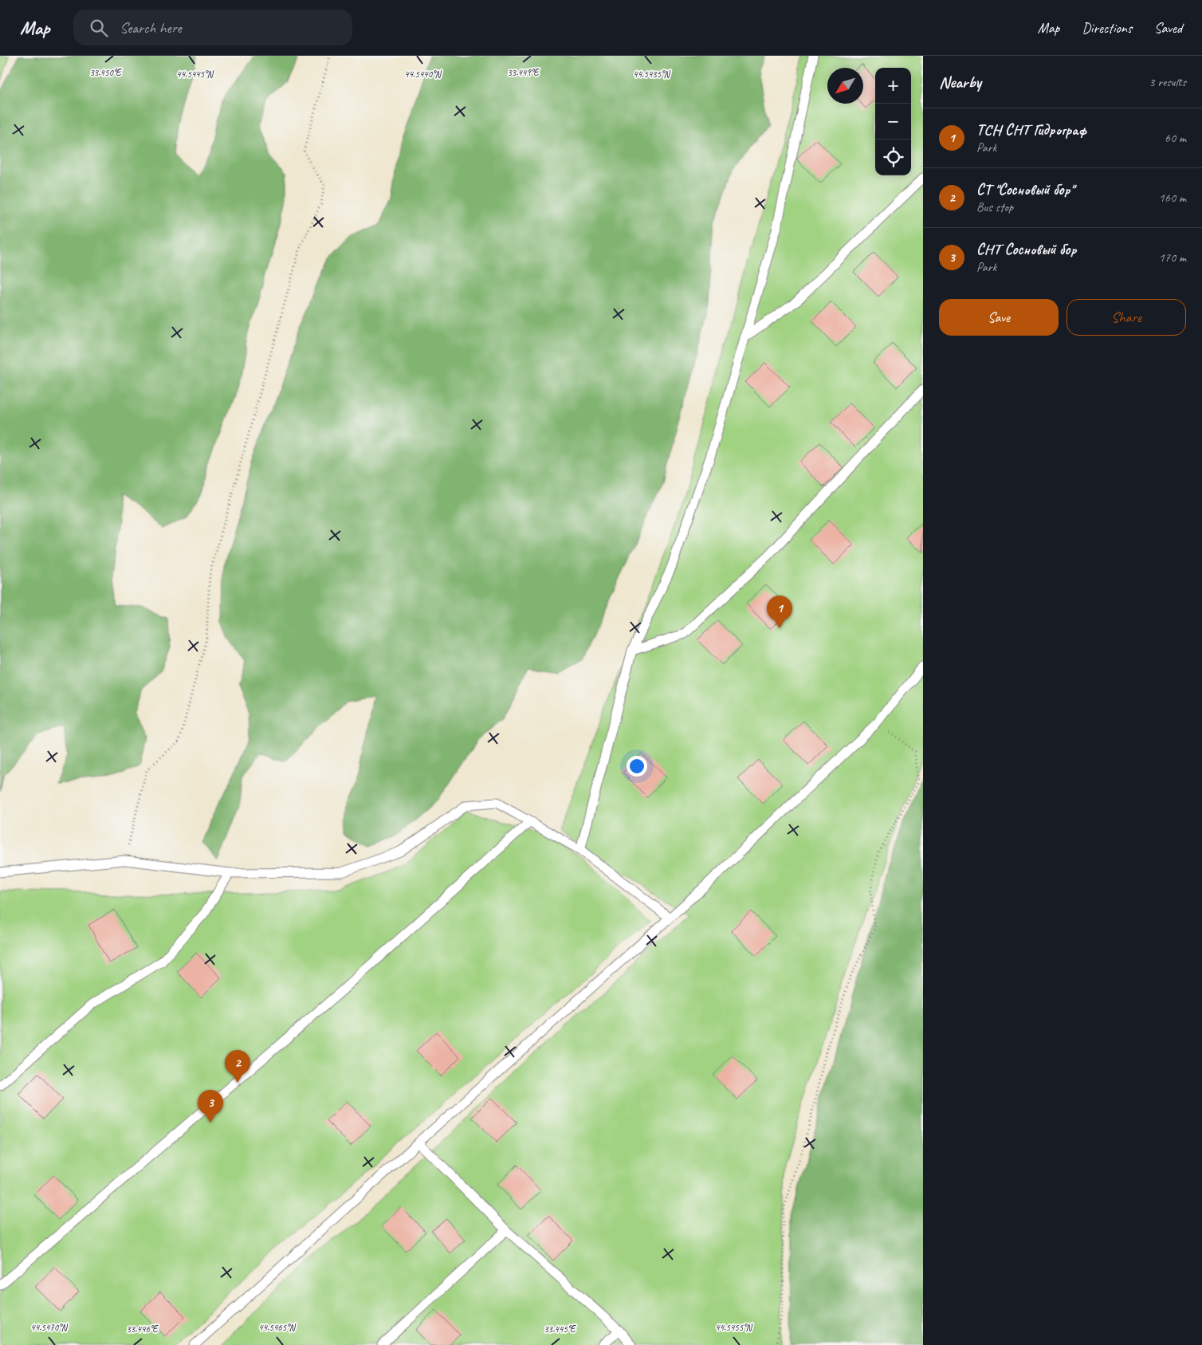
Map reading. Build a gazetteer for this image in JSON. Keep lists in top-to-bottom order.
{
  "north": "bottom left",
  "page": {
    "header": "Map",
    "search": "Search here",
    "nav": ["Map", "Directions", "Saved"],
    "heading": ["Nearby", "3 results"],
    "map_buttons": ["+", "−"],
    "list": [
      {
        "mark": "1",
        "name": "ТСН СНТ Гидрограф",
        "note": "Park",
        "value": "60 m"
      },
      {
        "mark": "2",
        "name": "СТ \"Сосновый бор\"",
        "note": "Bus stop",
        "value": "160 m"
      },
      {
        "mark": "3",
        "name": "СНТ Сосновый бор",
        "note": "Park",
        "value": "170 m"
      }
    ],
    "buttons": ["Save", "Share"],
    "pins": ["1", "2", "3"]
  },
  "coordinates": [
    "33.450°E",
    "33.449°E",
    "44.5445°N",
    "44.5440°N",
    "44.5435°N",
    "44.5470°N",
    "44.5465°N",
    "44.5455°N",
    "33.446°E",
    "33.445°E"
  ]
}
